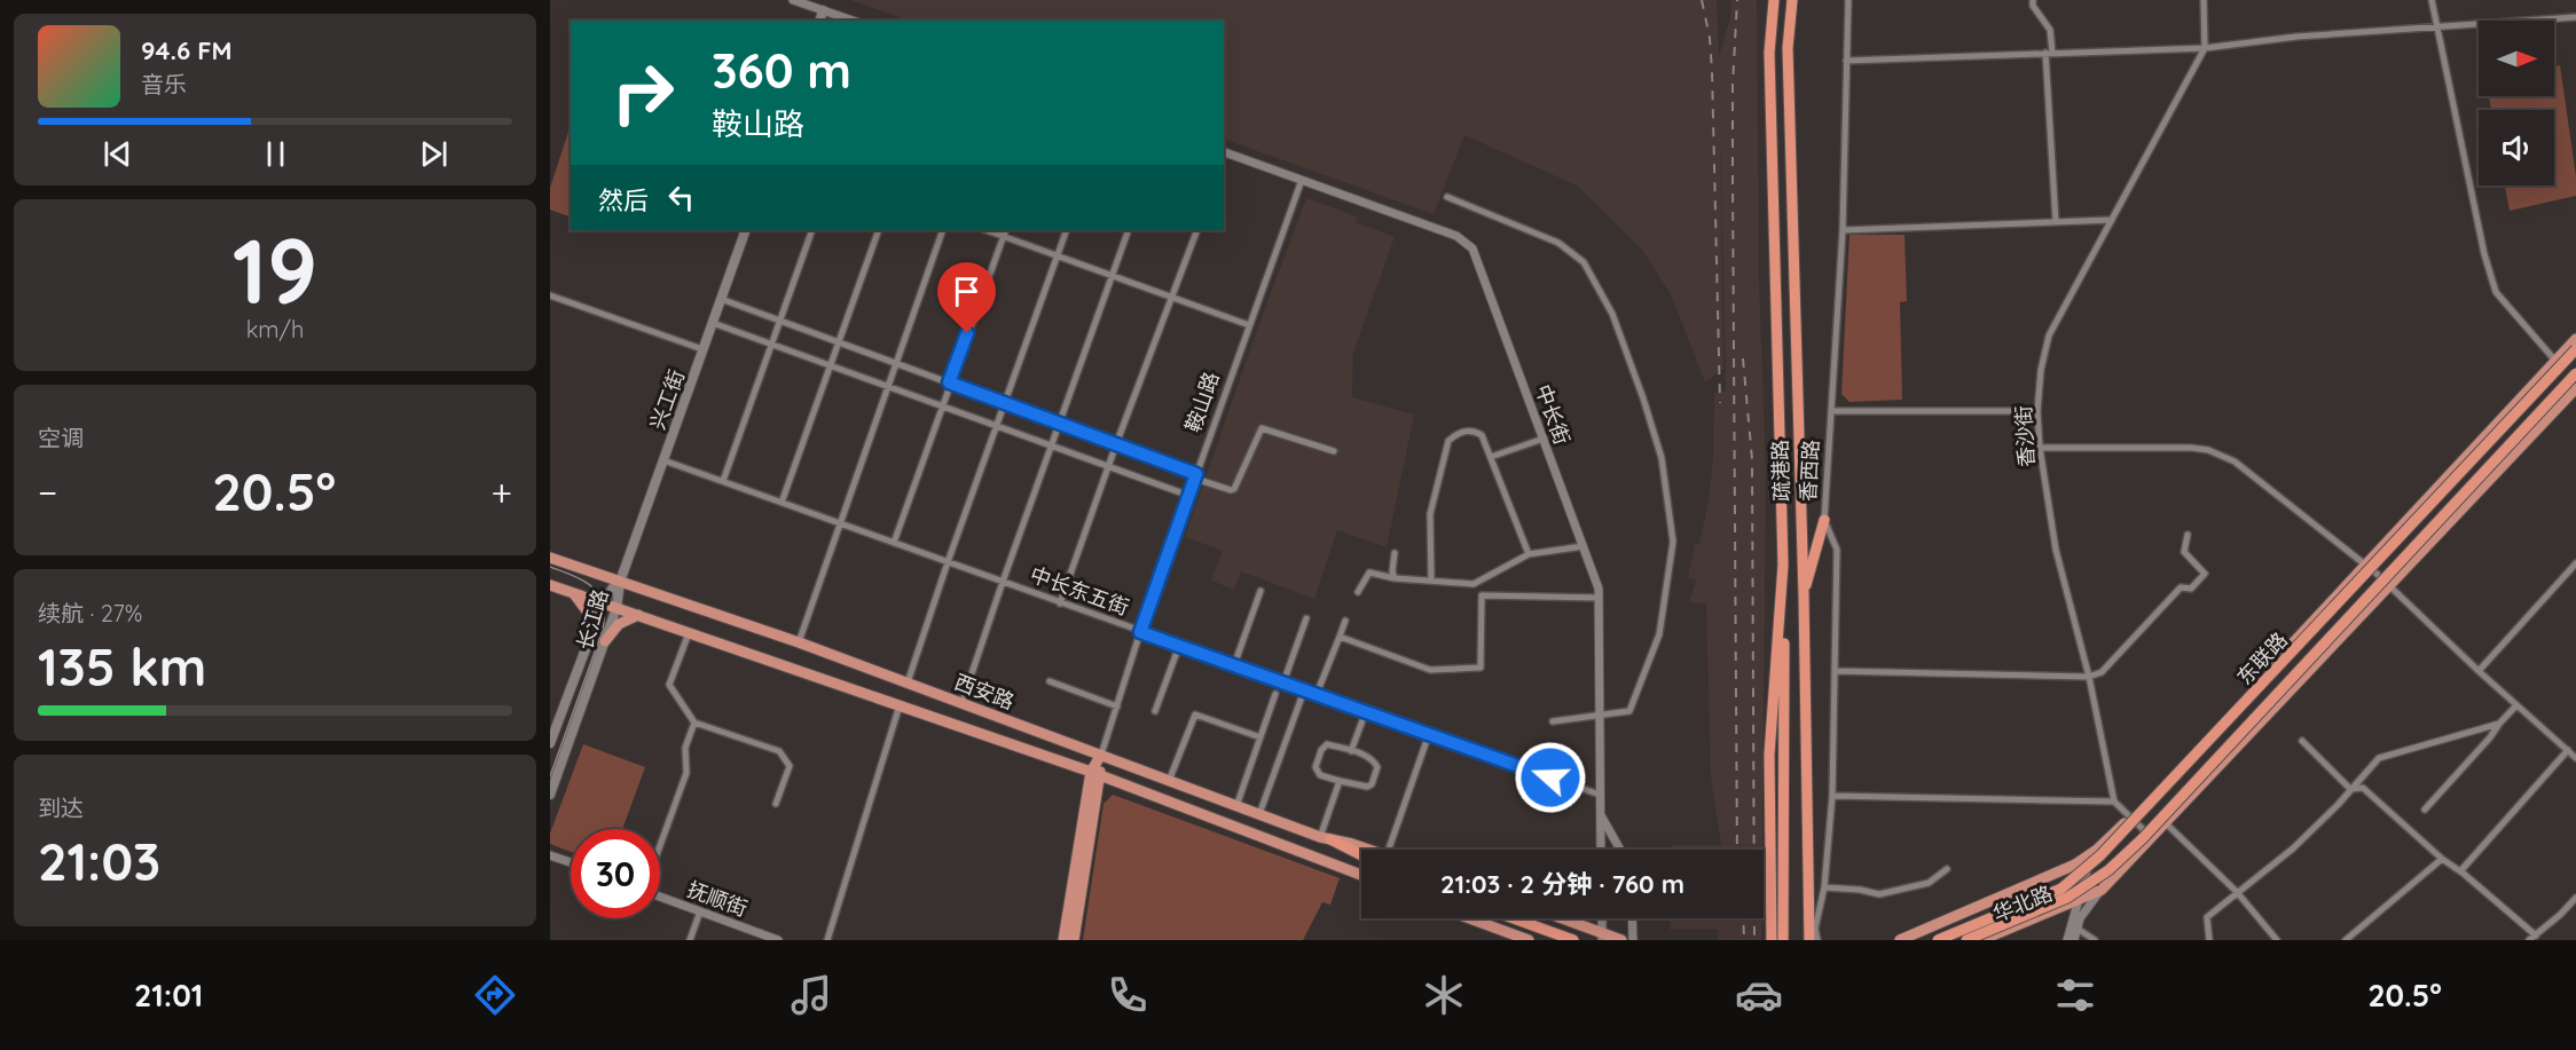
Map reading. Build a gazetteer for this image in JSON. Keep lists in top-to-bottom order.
{
  "streets": {
    "highway": ["疏港路", "东联路"],
    "main road": [
      "兴工街",
      "鞍山路",
      "长江路",
      "西安路",
      "华北路"
    ],
    "street": [
      "中长街",
      "香沙街",
      "香西路",
      "中长东五街",
      "抚顺街"
    ]
  },
  "crossings": [
    ["兴工街", "中长东五街"],
    ["兴工街", "长江路"],
    ["兴工街", "西安路"],
    ["鞍山路", "中长街"],
    ["鞍山路", "中长东五街"],
    ["鞍山路", "西安路"],
    ["中长街", "中长东五街"],
    ["长江路", "西安路"]
  ],
  "north": "right",
  "page": {
    "turn": ["360 m", "鞍山路"],
    "song": ["94.6 FM", "音乐"],
    "then": "然后",
    "tile": [
      ["19", "km/h"],
      "空调",
      ["续航 · 27%", "135 km"],
      ["到达", "21:03"]
    ],
    "heat": ["−", "20.5°", "+"],
    "limit": "30",
    "trip": "21:03 · 2 分钟 · 760 m",
    "tabs": ["21:01", "20.5°"]
  }
}
